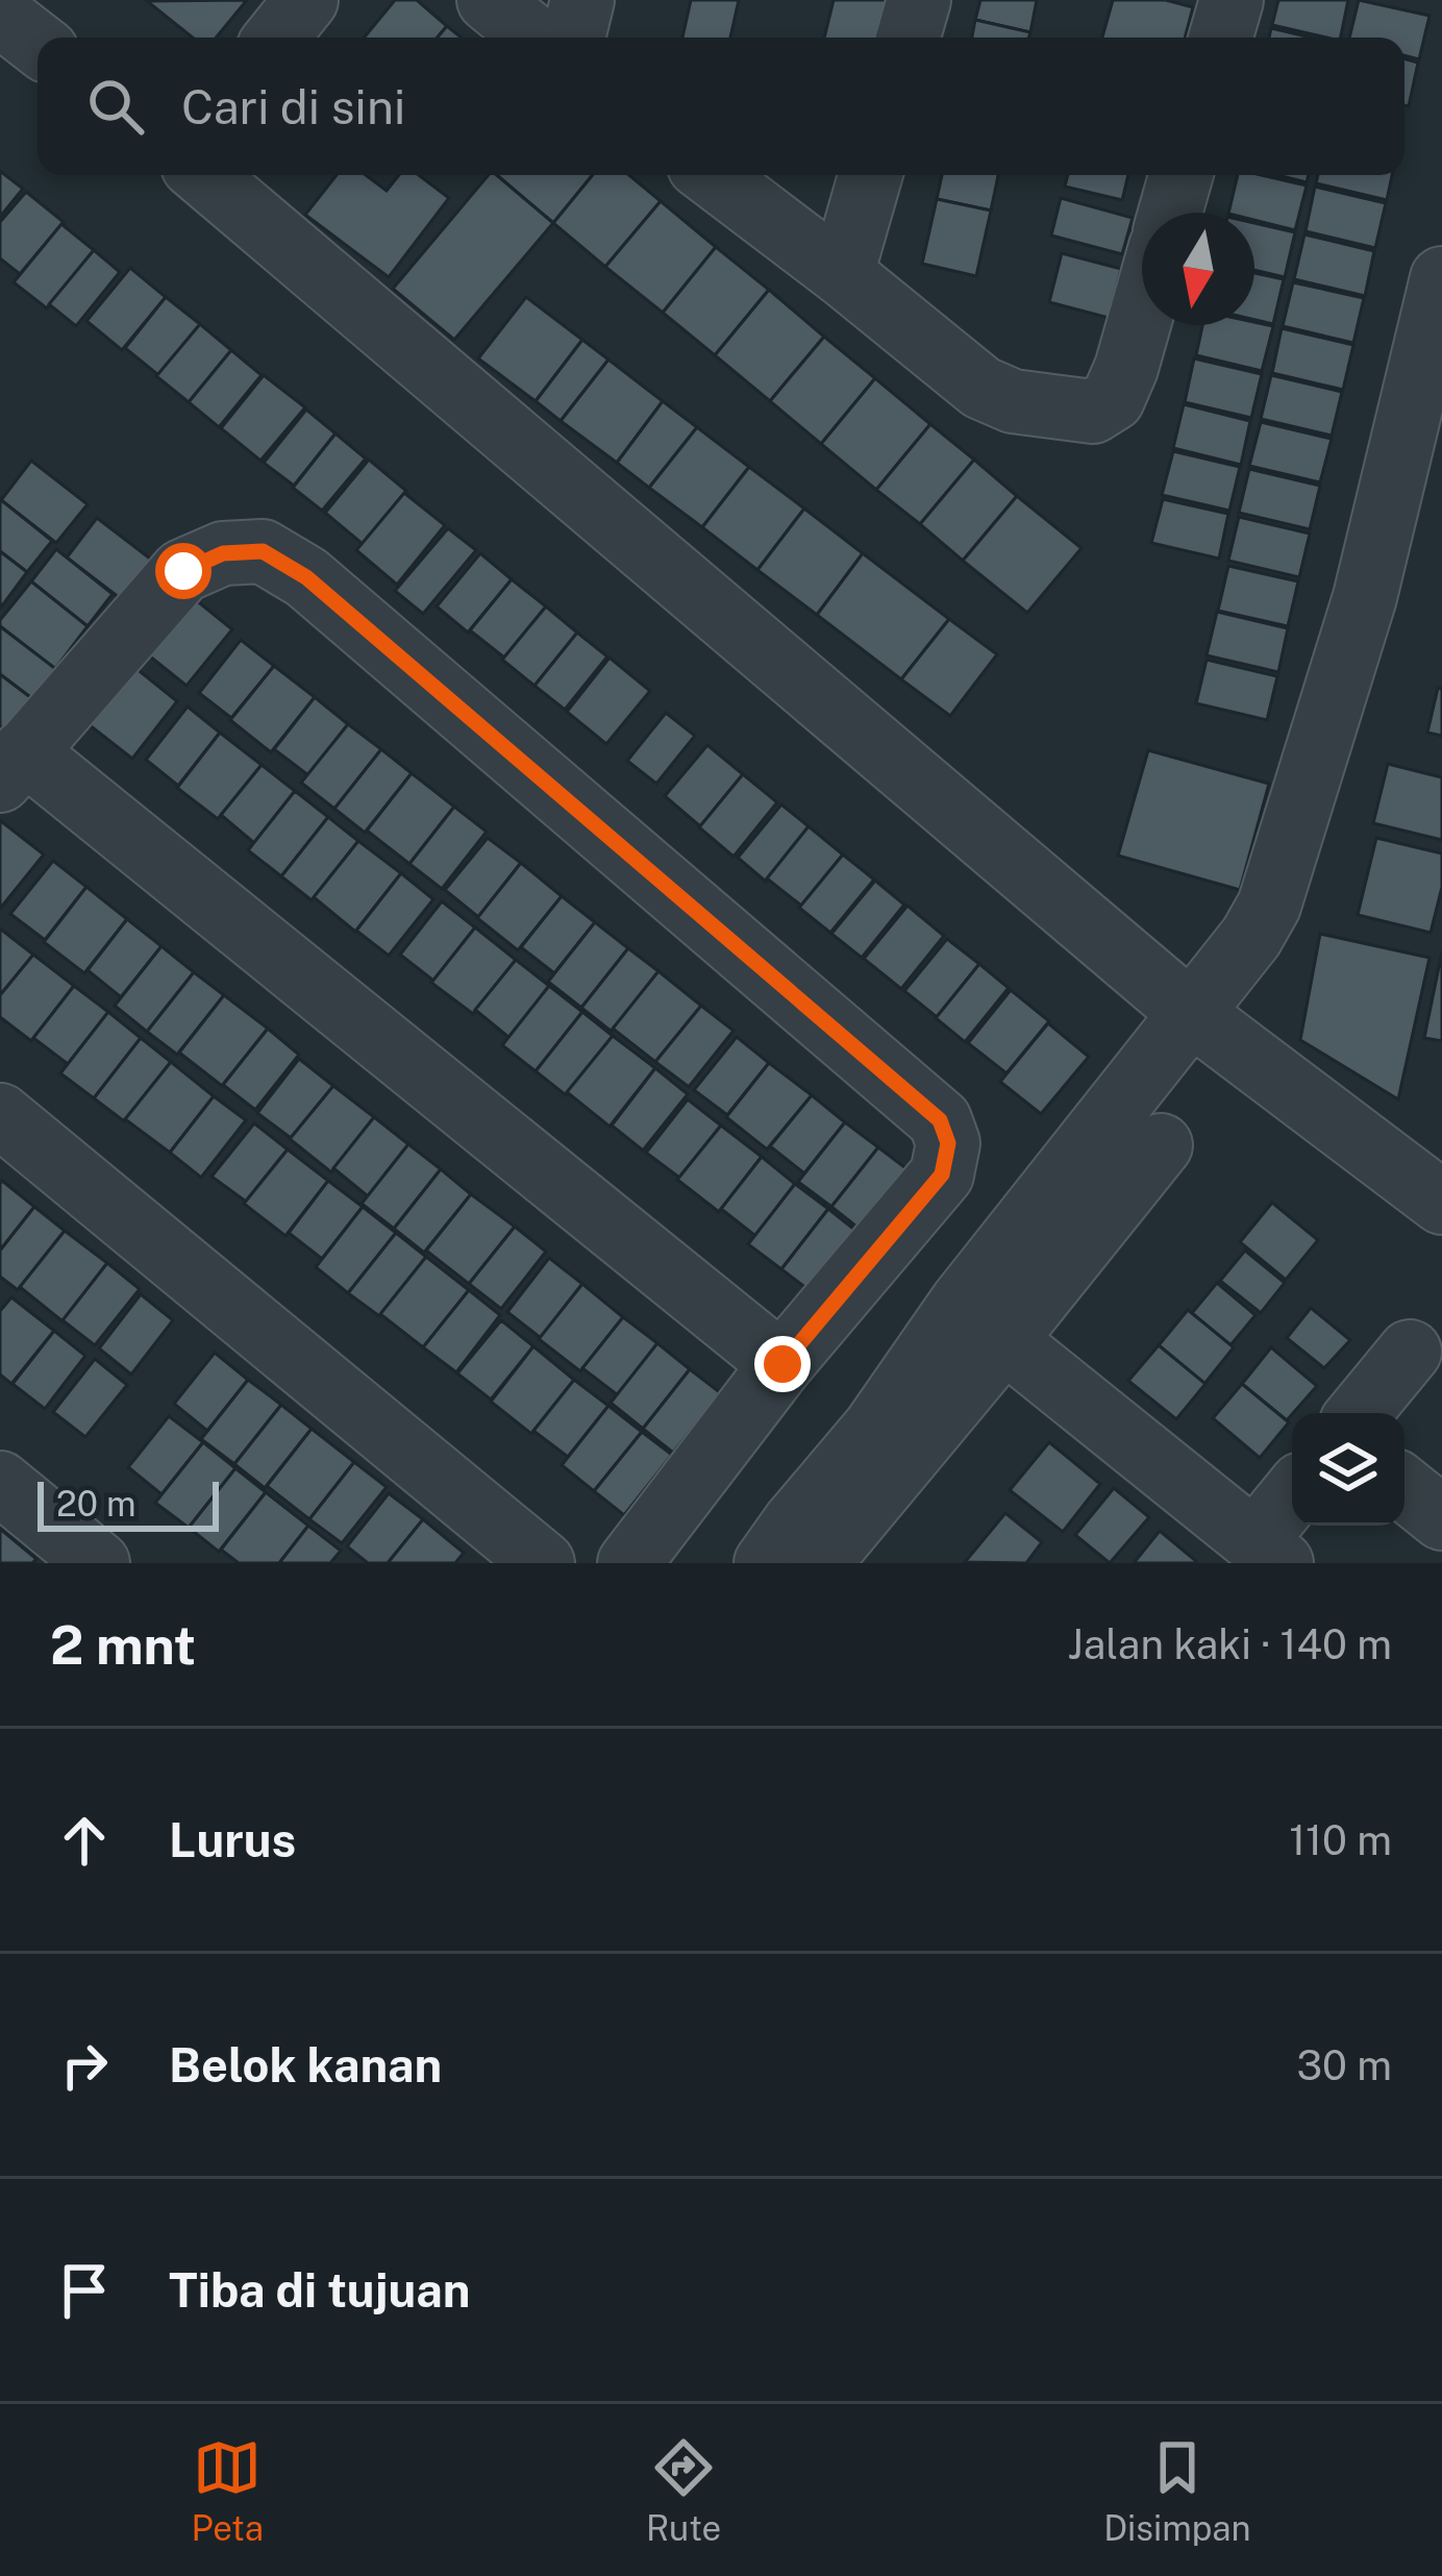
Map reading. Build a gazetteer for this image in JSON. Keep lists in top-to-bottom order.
{
  "scale_bar": "20 m",
  "north": "bottom",
  "page": {
    "search": "Cari di sini",
    "scale": "20 m",
    "heading": ["2 mnt", "Jalan kaki · 140 m"],
    "list": [
      ["Lurus", "110 m"],
      ["Belok kanan", "30 m"],
      "Tiba di tujuan"
    ],
    "nav": ["Peta", "Rute", "Disimpan"]
  }
}
